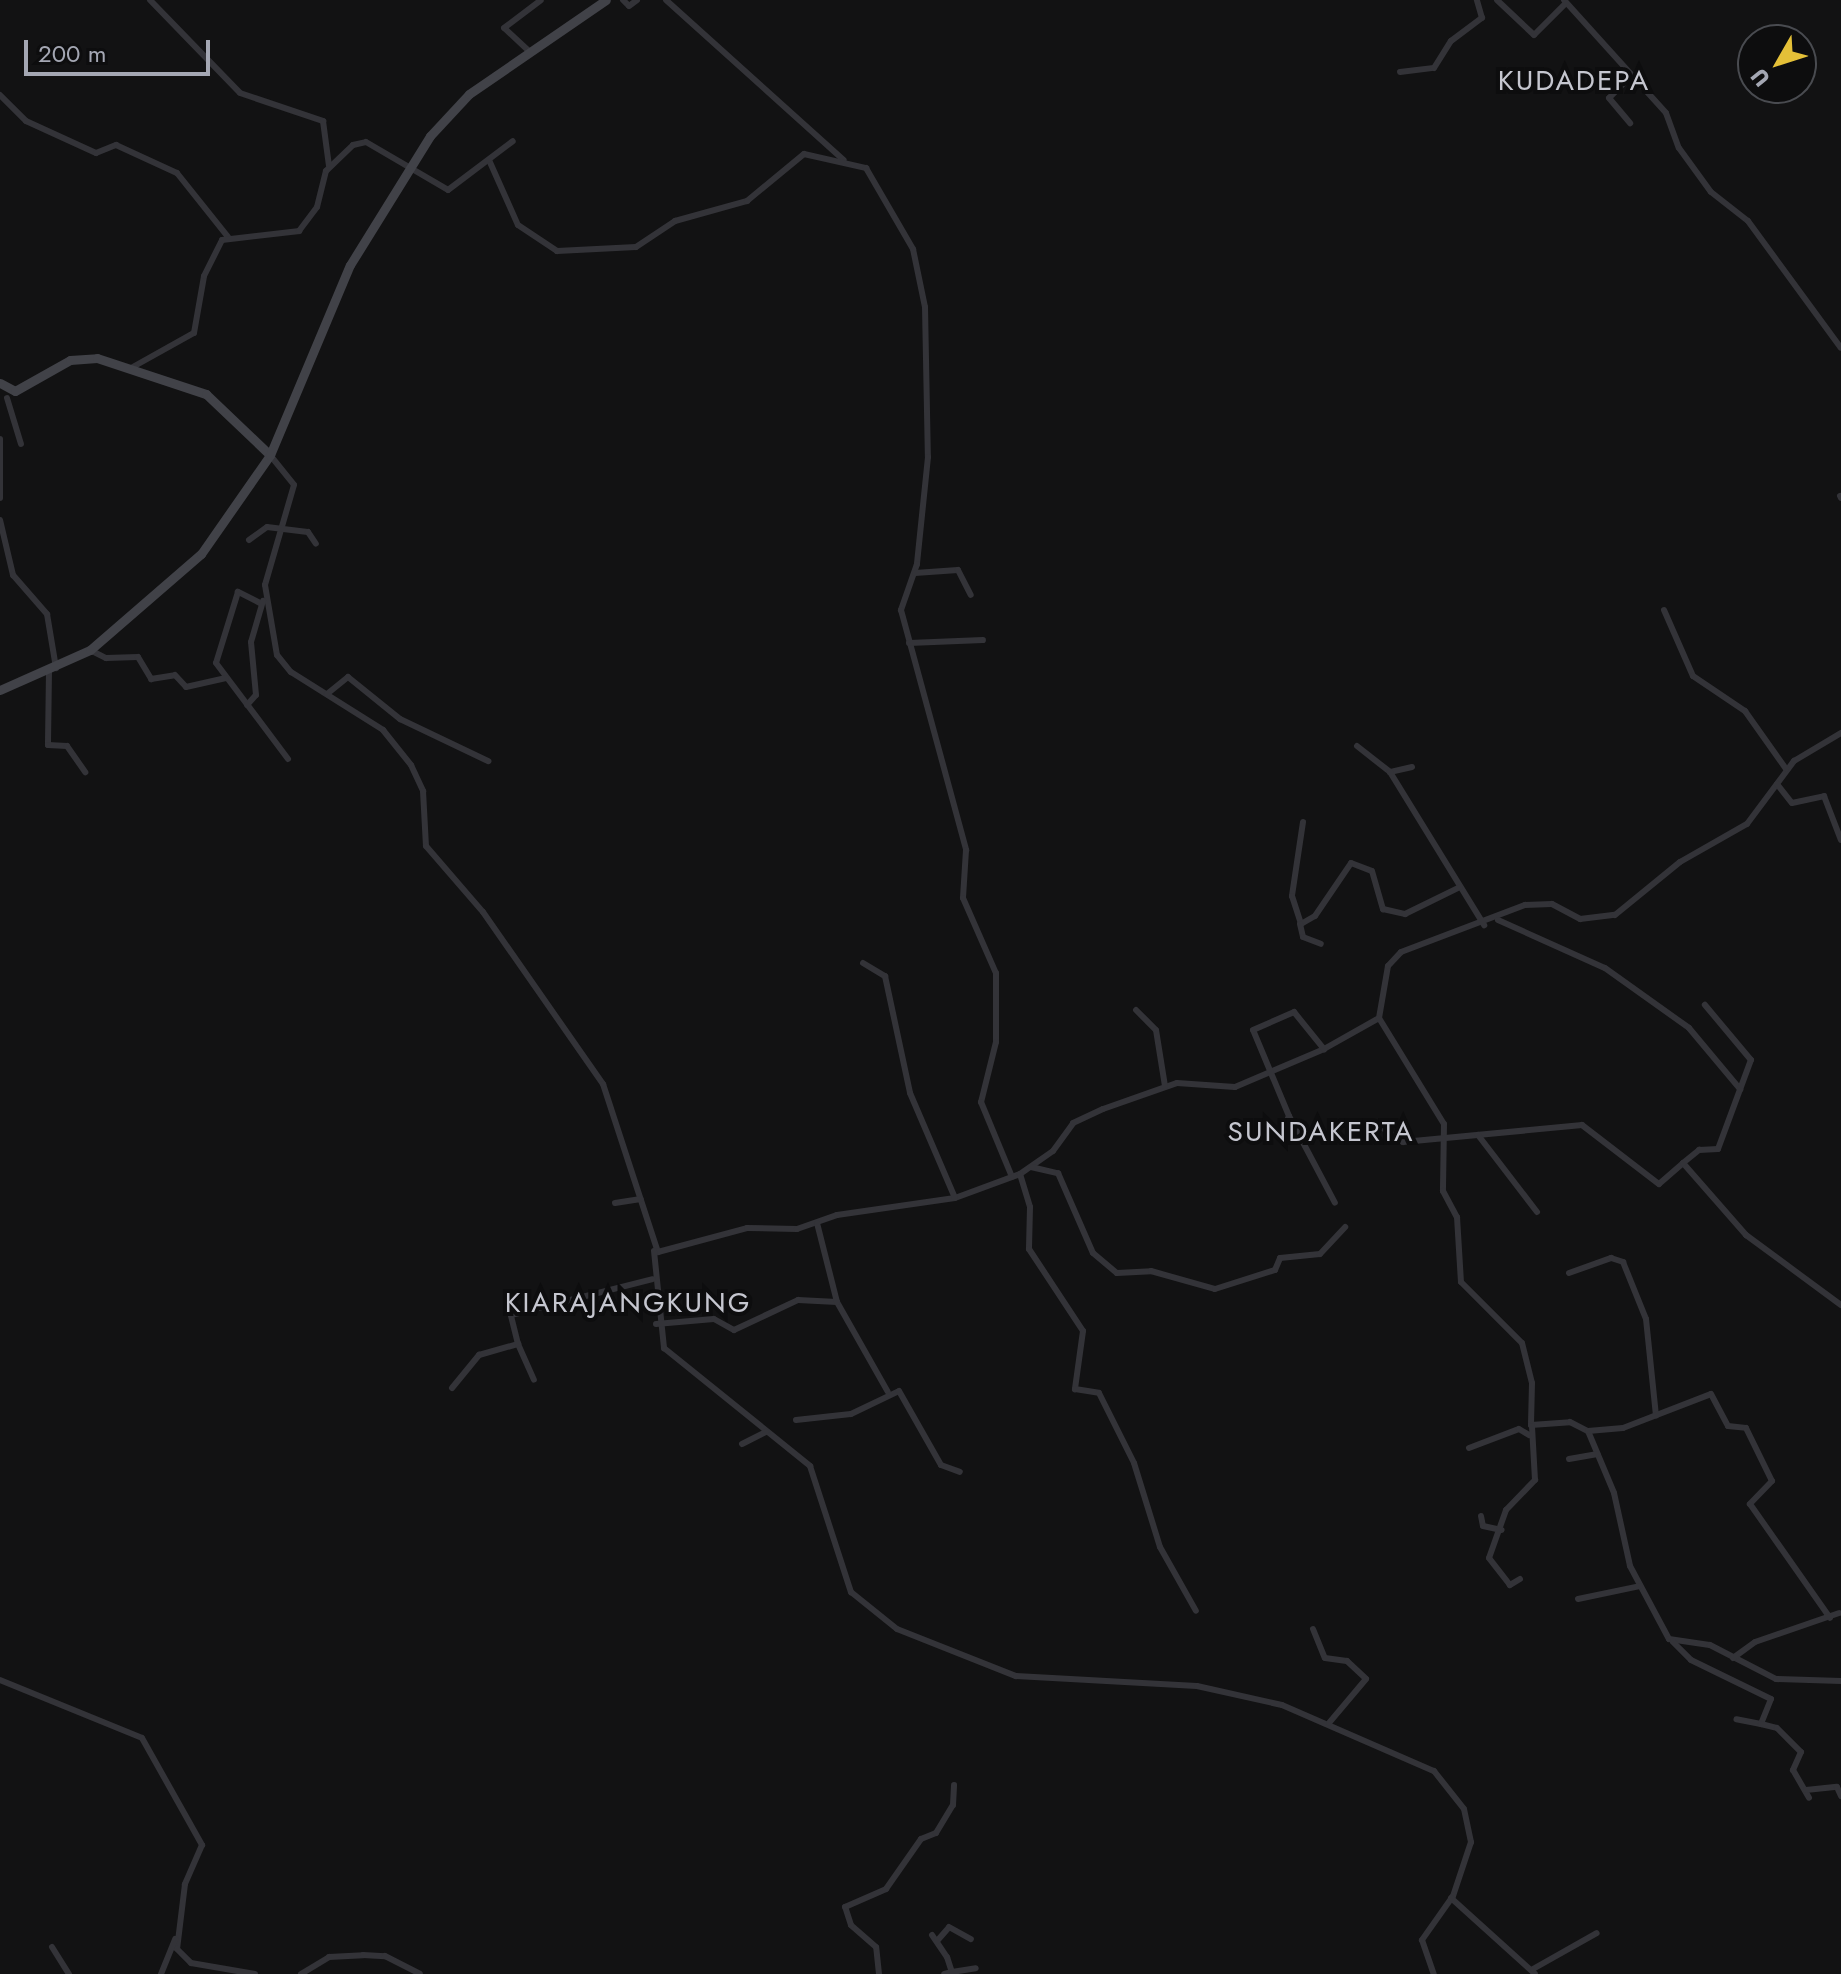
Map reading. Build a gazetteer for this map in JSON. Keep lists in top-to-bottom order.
{
  "districts": ["KUDADEPA", "SUNDAKERTA", "KIARAJANGKUNG"],
  "scale_bar": "200 m",
  "north": "bottom left"
}
